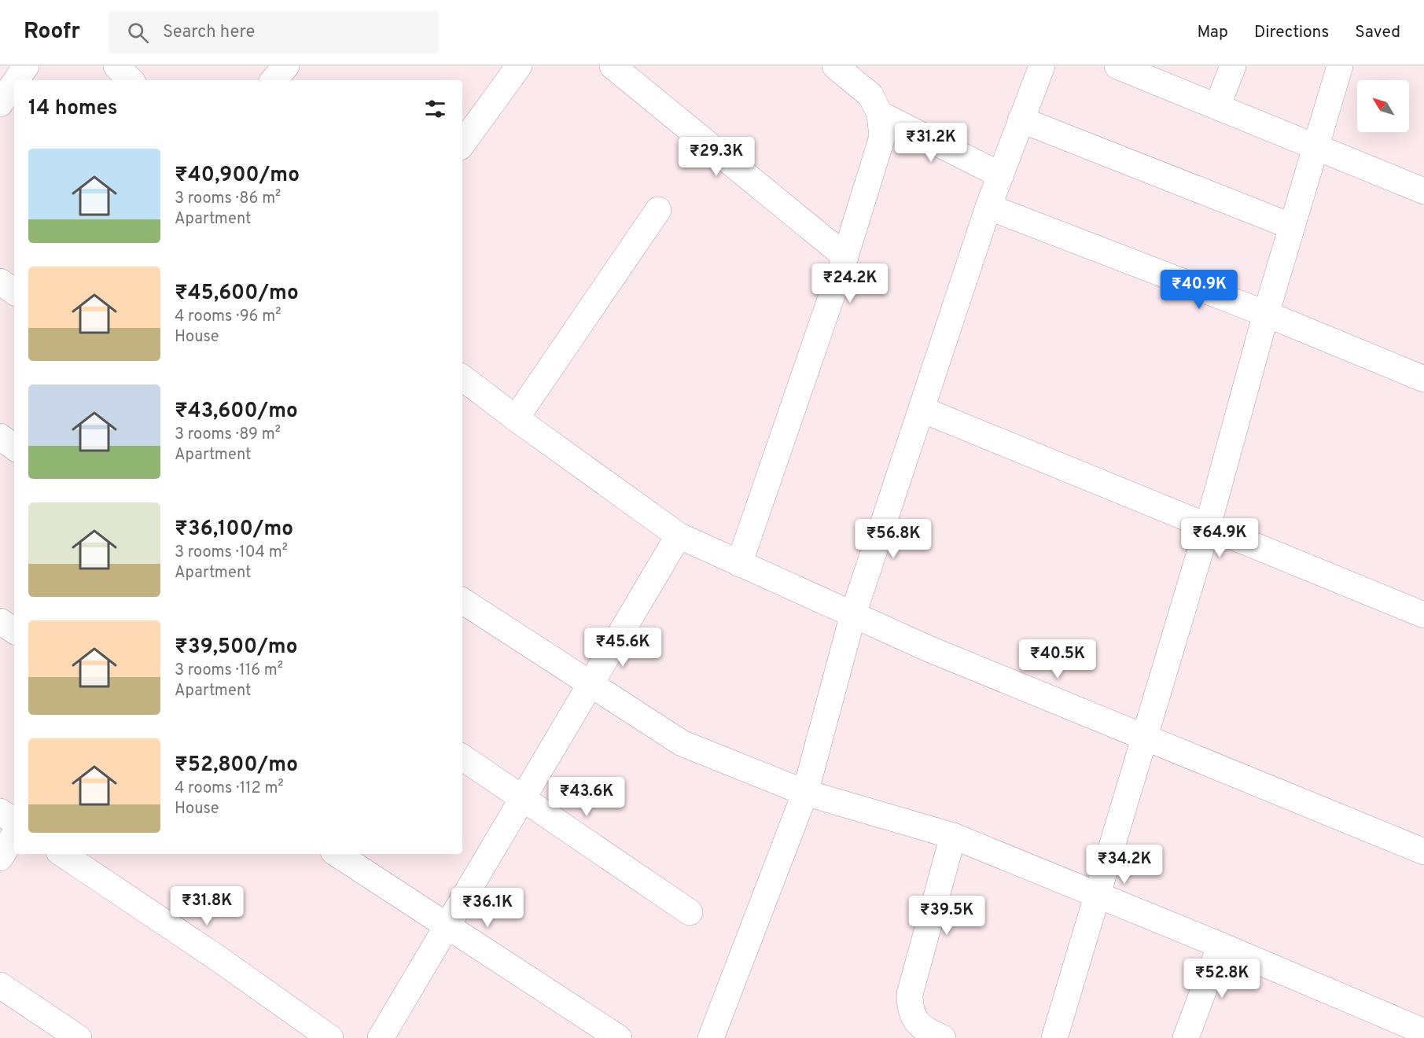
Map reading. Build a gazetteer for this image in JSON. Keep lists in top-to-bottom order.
{
  "north": "top left",
  "page": {
    "header": "Roofr",
    "search": "Search here",
    "nav": ["Map", "Directions", "Saved"],
    "heading": "14 homes",
    "price": [
      "₹31.2K",
      "₹29.3K",
      "₹24.2K",
      "₹40.9K",
      "₹64.9K",
      "₹56.8K",
      "₹45.6K",
      "₹40.5K",
      "₹43.6K",
      "₹34.2K",
      "₹31.8K",
      "₹36.1K",
      "₹39.5K",
      "₹52.8K"
    ],
    "list": [
      {
        "name": "₹40,900/mo",
        "note": "3 rooms · 86 m² · Apartment"
      },
      {
        "name": "₹45,600/mo",
        "note": "4 rooms · 96 m² · House"
      },
      {
        "name": "₹43,600/mo",
        "note": "3 rooms · 89 m² · Apartment"
      },
      {
        "name": "₹36,100/mo",
        "note": "3 rooms · 104 m² · Apartment"
      },
      {
        "name": "₹39,500/mo",
        "note": "3 rooms · 116 m² · Apartment"
      },
      {
        "name": "₹52,800/mo",
        "note": "4 rooms · 112 m² · House"
      }
    ]
  }
}
